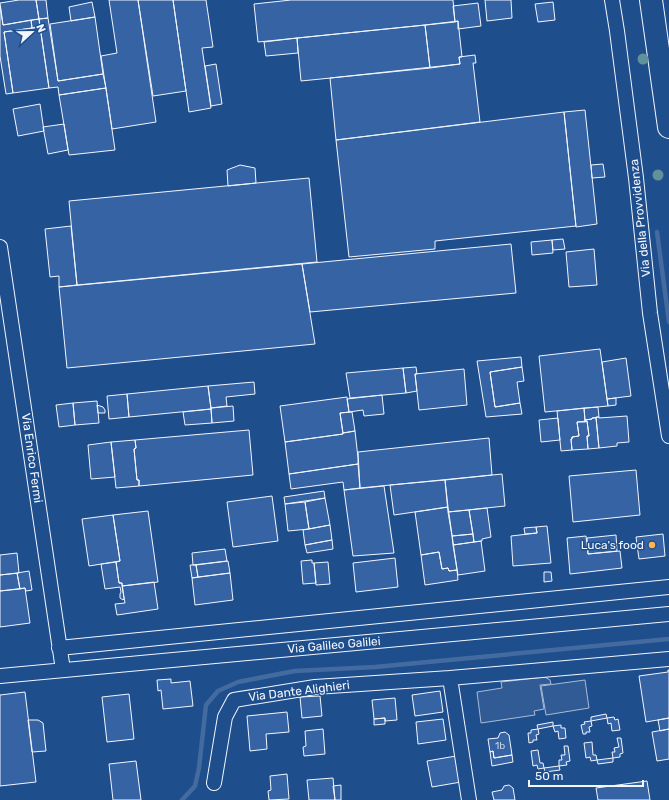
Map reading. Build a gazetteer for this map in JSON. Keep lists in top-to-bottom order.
{
  "streets": {
    "street": [
      "Via della Provvidenza",
      "Via Enrico Fermi",
      "Via Galileo Galilei",
      "Via Dante Alighieri"
    ]
  },
  "crossings": [
    ["Via Enrico Fermi", "Via Galileo Galilei"]
  ],
  "places": ["Luca's food"],
  "house_numbers": ["1b"],
  "scale_bar": "50 m",
  "north": "right"
}
